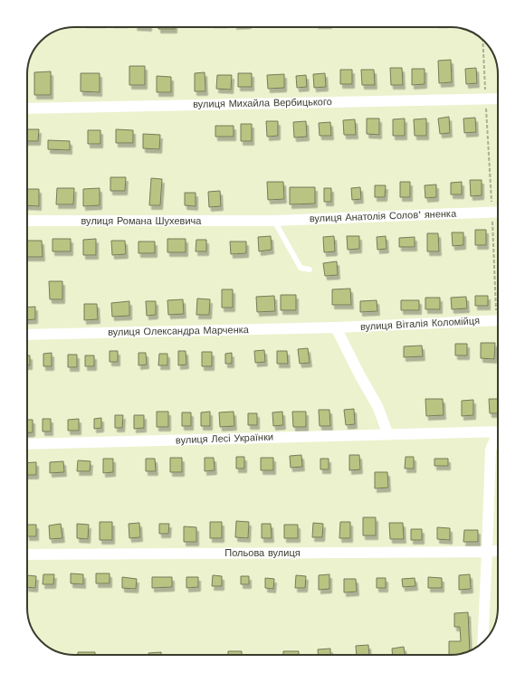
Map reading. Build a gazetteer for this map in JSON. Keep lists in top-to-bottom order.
{
  "streets": {
    "street": [
      "вулиця Михайла Вербицького",
      "вулиця Анатолія Соловʼяненка",
      "вулиця Романа Шухевича",
      "вулиця Віталія Коломійця",
      "вулиця Олександра Марченка",
      "вулиця Лесі Українки",
      "Польова вулиця"
    ]
  },
  "crossings": [
    ["вулиця Анатолія Соловʼяненка", "вулиця Романа Шухевича"],
    ["вулиця Віталія Коломійця", "вулиця Олександра Марченка"]
  ]
}
